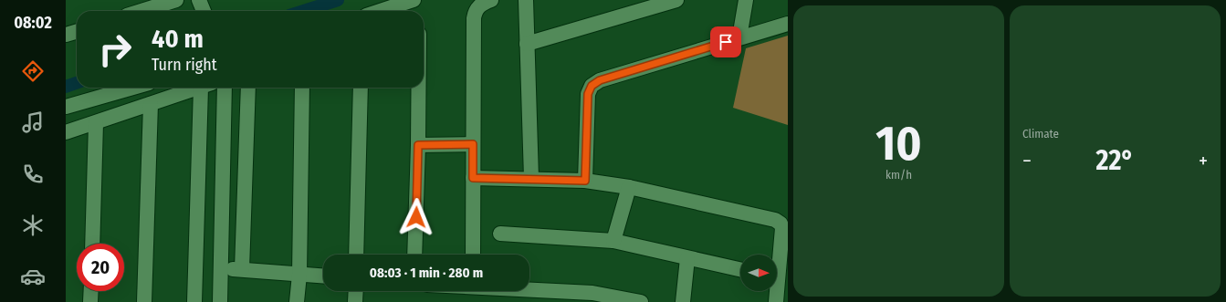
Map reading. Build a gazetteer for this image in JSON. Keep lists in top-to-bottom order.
{
  "north": "right",
  "page": {
    "tabs": "08:02",
    "tile": [
      ["10", "km/h"],
      "Climate"
    ],
    "turn": ["40 m", "Turn right"],
    "heat": ["−", "22°", "+"],
    "limit": "20",
    "trip": "08:03 · 1 min · 280 m"
  }
}
